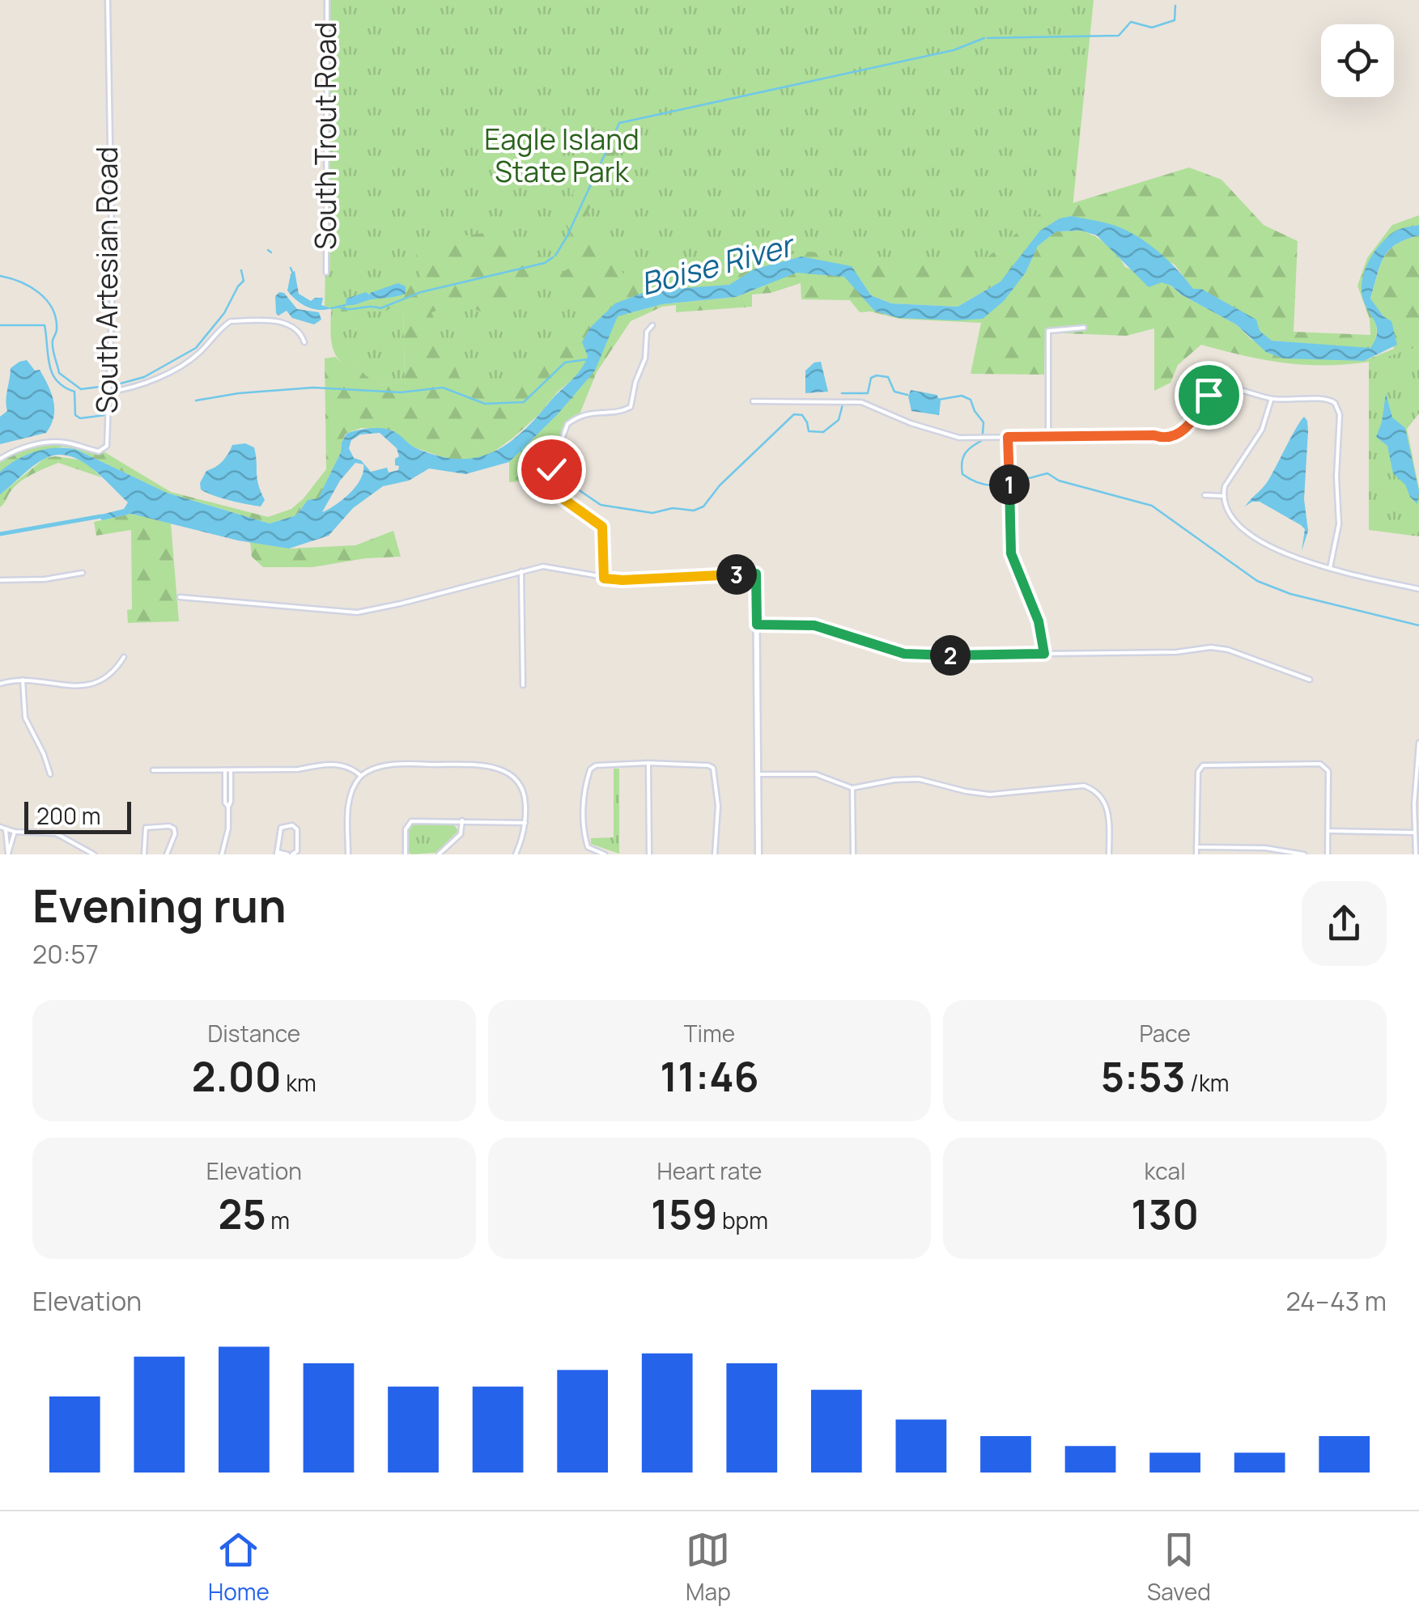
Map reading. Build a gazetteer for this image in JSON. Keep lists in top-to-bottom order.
{
  "streets": {
    "street": ["South Trout Road", "South Artesian Road"]
  },
  "water": ["Boise River"],
  "parks": ["Eagle Island State Park"],
  "scale_bar": "200 m",
  "page": {
    "pins": ["1", "3", "2"],
    "scale": "200 m",
    "heading": ["Evening run", "20:57"],
    "stats": [
      ["Distance", "2.00 km"],
      ["Time", "11:46"],
      ["Pace", "5:53 /km"],
      ["Elevation", "25 m"],
      ["Heart rate", "159 bpm"],
      ["kcal", "130"]
    ],
    "chart": ["Elevation", "24–43 m"],
    "tabs": ["Home", "Map", "Saved"]
  }
}
